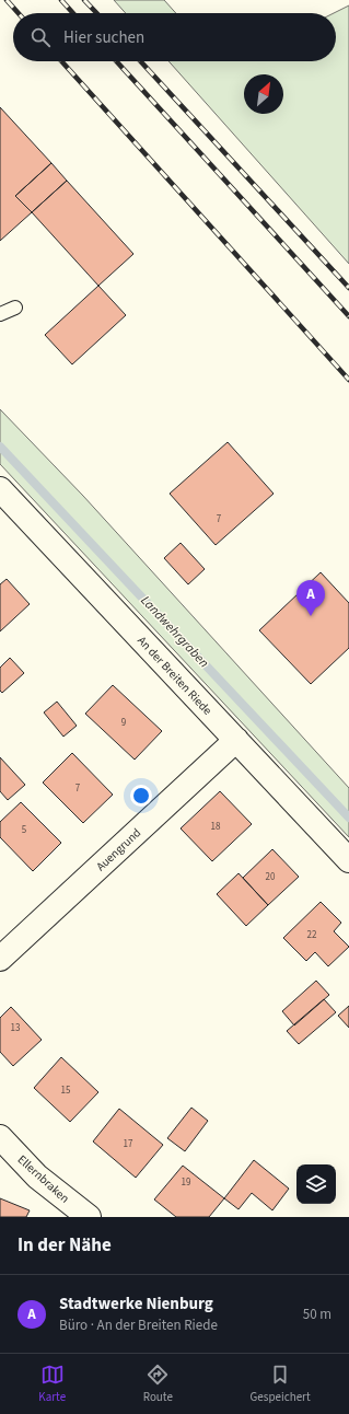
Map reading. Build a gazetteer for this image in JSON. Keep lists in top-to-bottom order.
{
  "streets": {
    "street": ["An der Breiten Riede", "Auengrund", "Ellernbraken"]
  },
  "crossings": [
    ["An der Breiten Riede", "Auengrund"]
  ],
  "water": ["Landwehrgraben"],
  "house_numbers": [
    "7",
    "9",
    "7",
    "18",
    "5",
    "20",
    "22",
    "13",
    "15",
    "17",
    "19"
  ],
  "north": "top right",
  "page": {
    "search": "Hier suchen",
    "pins": "A",
    "heading": "In der Nähe",
    "list": [
      {
        "mark": "A",
        "name": "Stadtwerke Nienburg",
        "note": "Büro · An der Breiten Riede",
        "value": "50 m"
      }
    ],
    "nav": ["Karte", "Route", "Gespeichert"]
  }
}
